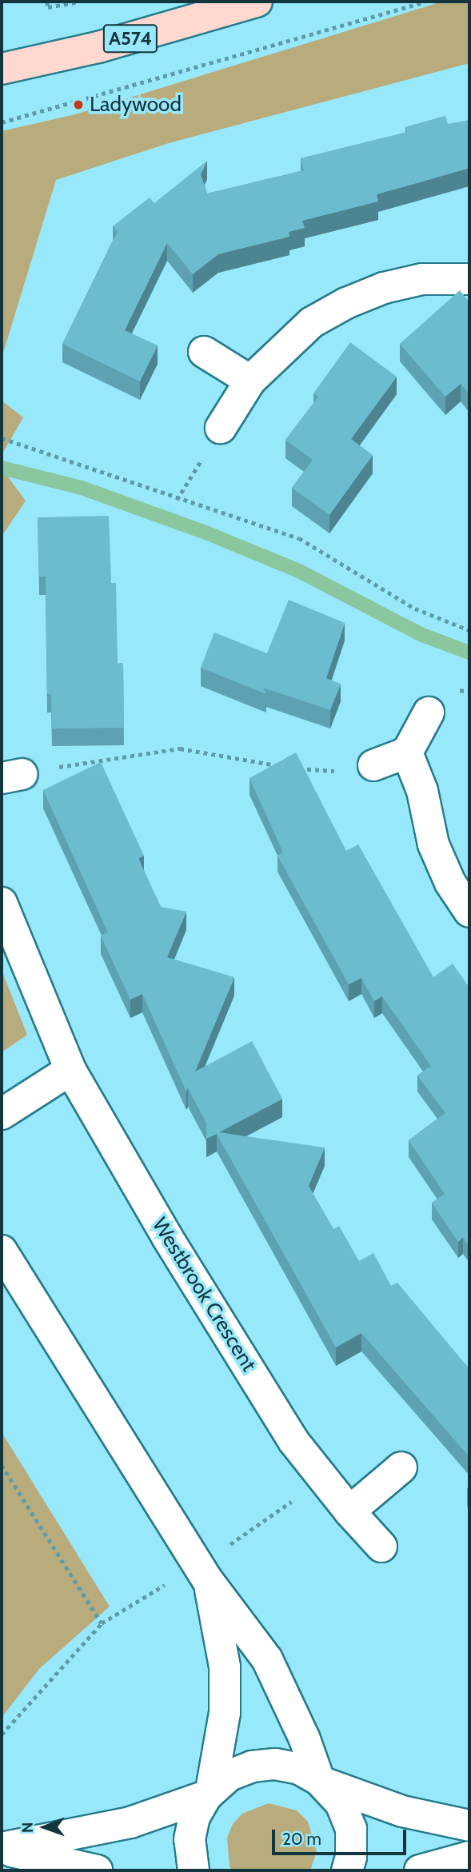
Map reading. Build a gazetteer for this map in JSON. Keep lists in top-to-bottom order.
{
  "streets": {
    "main road": ["A574"],
    "street": ["Westbrook Crescent"]
  },
  "places": ["Ladywood"],
  "scale_bar": "20 m",
  "north": "left"
}
